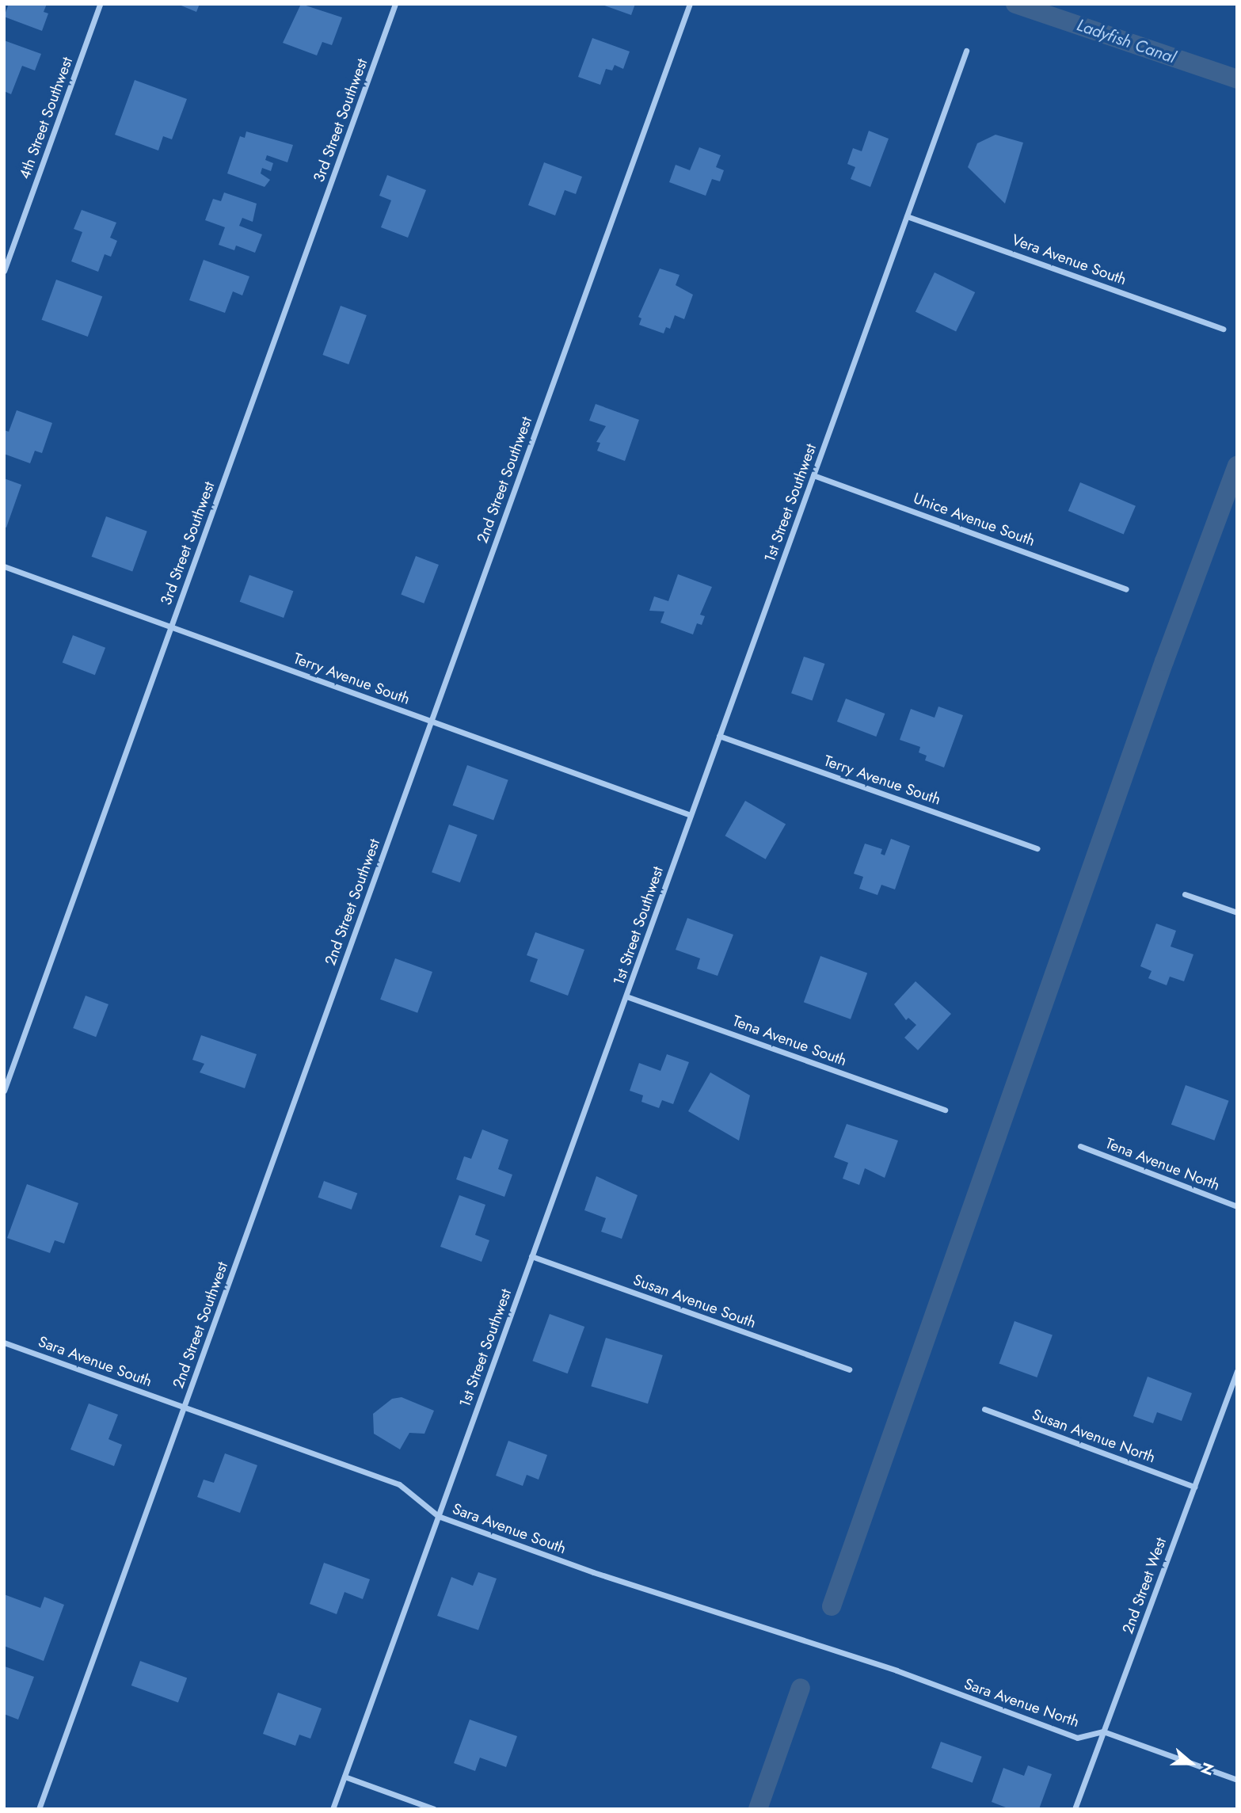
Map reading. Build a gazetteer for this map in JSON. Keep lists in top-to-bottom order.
{
  "streets": {
    "street": [
      "4th Street Southwest",
      "3rd Street Southwest",
      "Vera Avenue South",
      "2nd Street Southwest",
      "1st Street Southwest",
      "Unice Avenue South",
      "Terry Avenue South",
      "Tena Avenue South",
      "Tena Avenue North",
      "Susan Avenue South",
      "Sara Avenue South",
      "Susan Avenue North",
      "2nd Street West",
      "Sara Avenue North"
    ]
  },
  "crossings": [
    ["3rd Street Southwest", "Terry Avenue South"],
    ["Vera Avenue South", "1st Street Southwest"],
    ["2nd Street Southwest", "Terry Avenue South"],
    ["2nd Street Southwest", "Sara Avenue South"],
    ["1st Street Southwest", "Unice Avenue South"],
    ["1st Street Southwest", "Terry Avenue South"],
    ["1st Street Southwest", "Tena Avenue South"],
    ["1st Street Southwest", "Susan Avenue South"],
    ["1st Street Southwest", "Sara Avenue South"],
    ["Sara Avenue South", "Sara Avenue North"],
    ["Susan Avenue North", "2nd Street West"],
    ["2nd Street West", "Sara Avenue North"]
  ],
  "water": ["Ladyfish Canal"],
  "north": "right"
}
